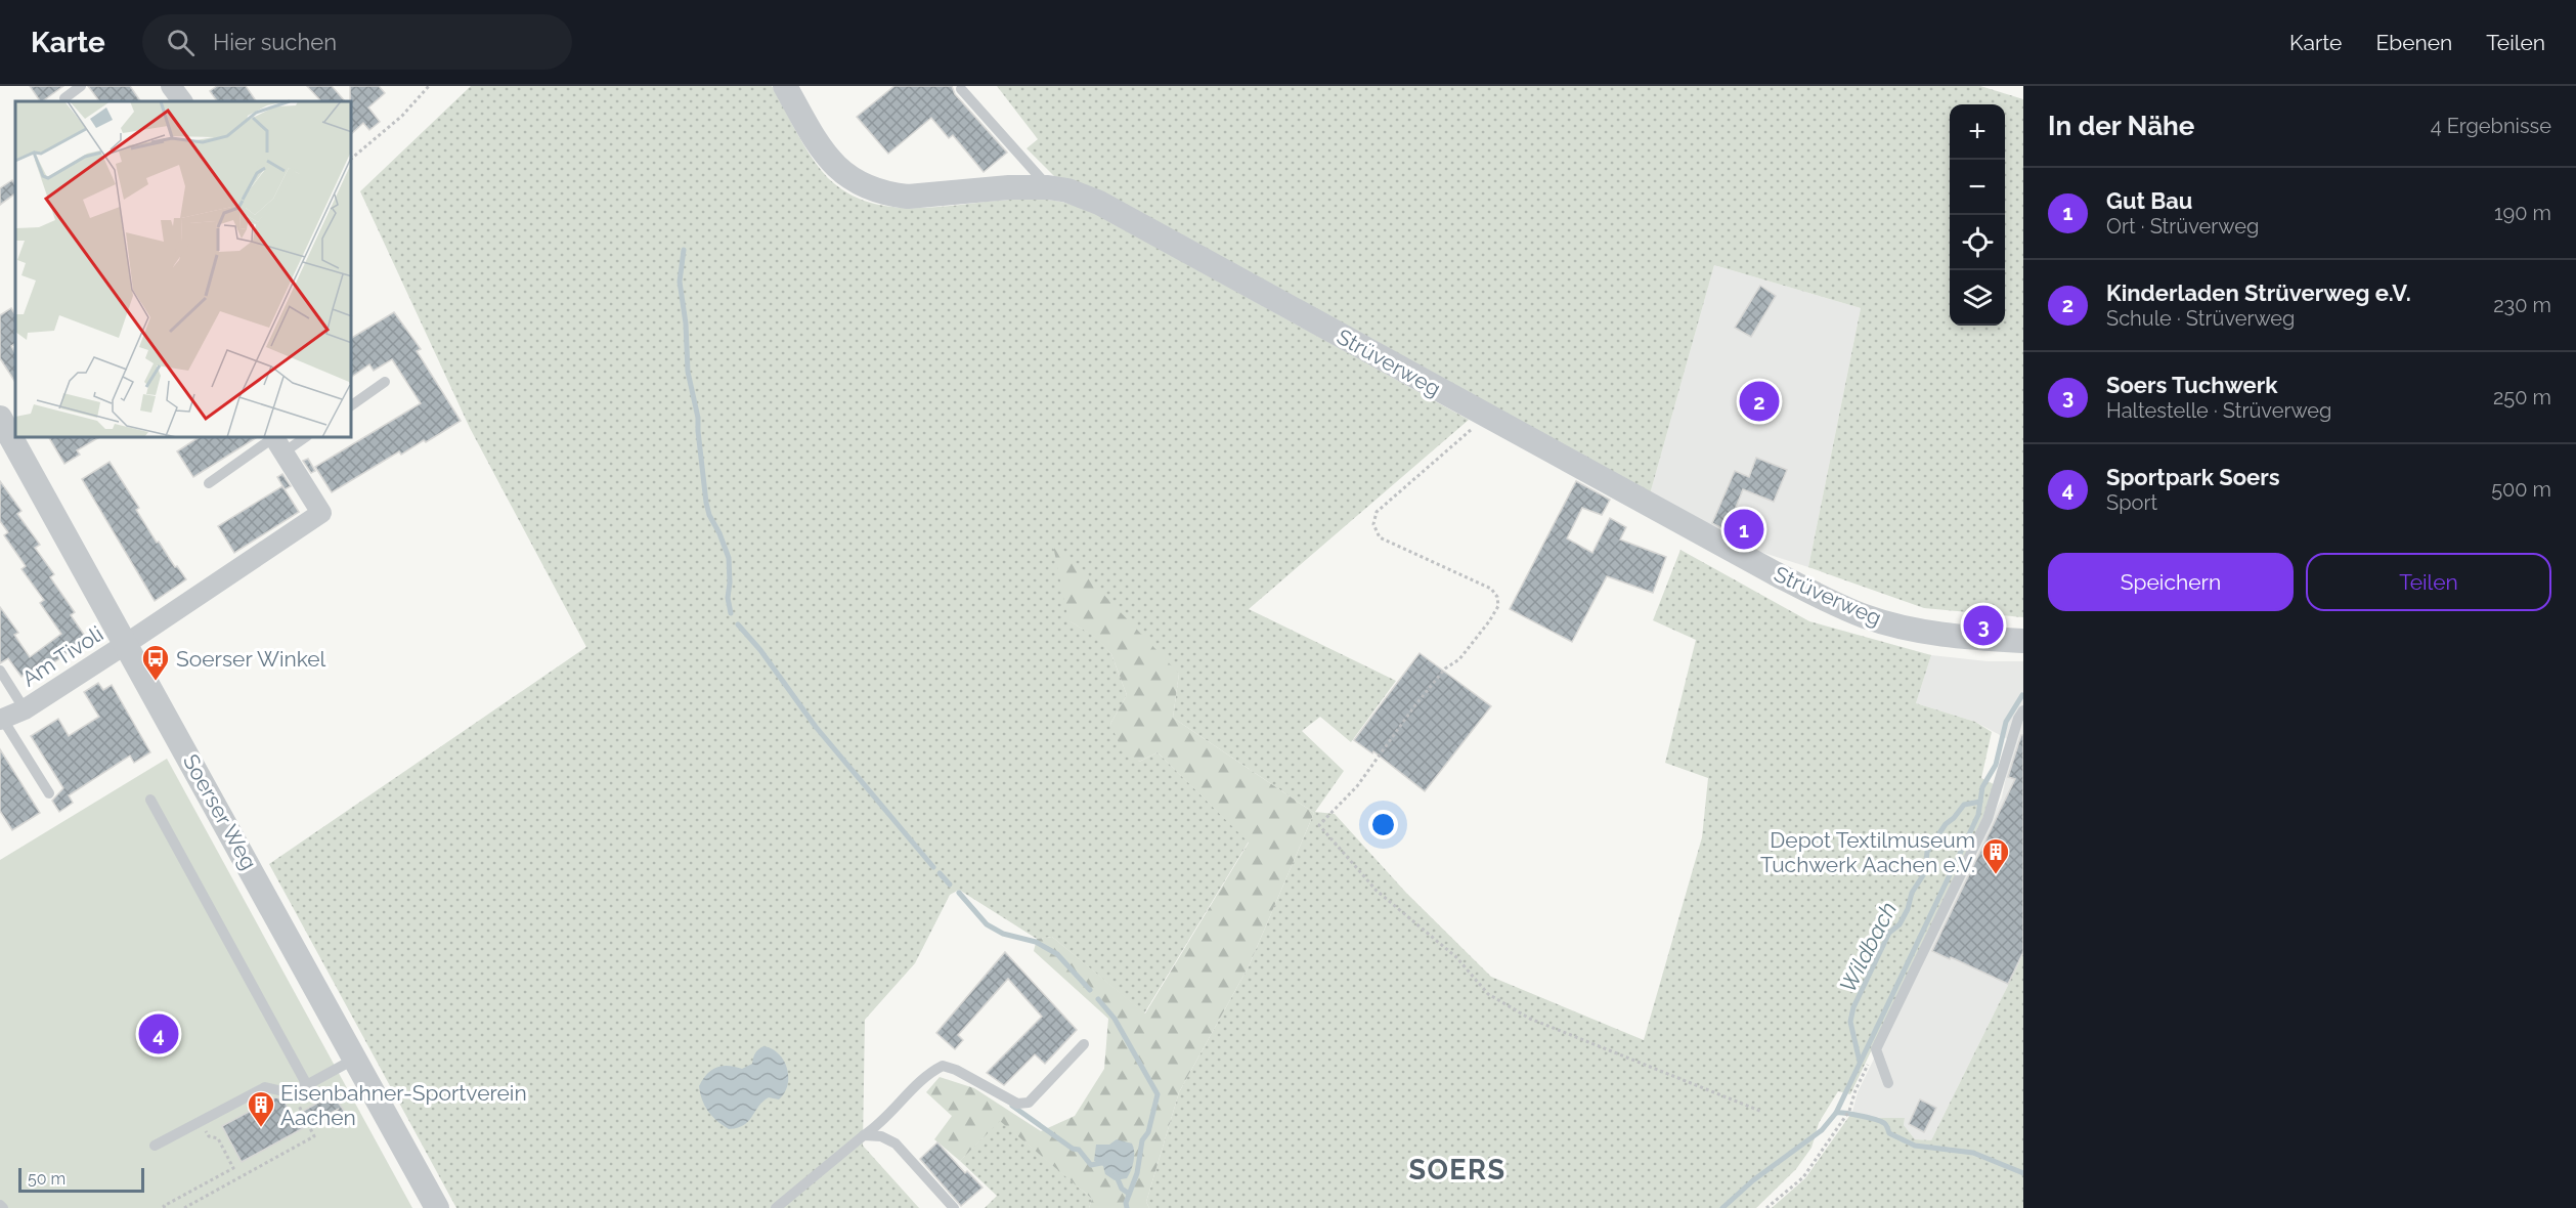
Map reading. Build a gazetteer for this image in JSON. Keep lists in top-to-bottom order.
{
  "streets": {
    "street": ["Strüverweg", "Am Tivoli", "Soerser Weg"]
  },
  "crossings": [
    ["Am Tivoli", "Soerser Weg"]
  ],
  "districts": ["SOERS"],
  "water": ["Wildbach"],
  "places": {
    "bus stop": ["Soerser Winkel"],
    "building": ["Depot Textilmuseum Tuchwerk Aachen e.V.", "Eisenbahner-Sportverein Aachen"]
  },
  "scale_bar": "50 m",
  "page": {
    "header": "Karte",
    "search": "Hier suchen",
    "nav": ["Karte", "Ebenen", "Teilen"],
    "heading": ["In der Nähe", "4 Ergebnisse"],
    "map_buttons": ["+", "−"],
    "list": [
      {
        "mark": "1",
        "name": "Gut Bau",
        "note": "Ort · Strüverweg",
        "value": "190 m"
      },
      {
        "mark": "2",
        "name": "Kinderladen Strüverweg e.V.",
        "note": "Schule · Strüverweg",
        "value": "230 m"
      },
      {
        "mark": "3",
        "name": "Soers Tuchwerk",
        "note": "Haltestelle · Strüverweg",
        "value": "250 m"
      },
      {
        "mark": "4",
        "name": "Sportpark Soers",
        "note": "Sport",
        "value": "500 m"
      }
    ],
    "pins": [
      "2",
      "1",
      "3",
      "4"
    ],
    "buttons": ["Speichern", "Teilen"],
    "scale": "50 m"
  }
}
